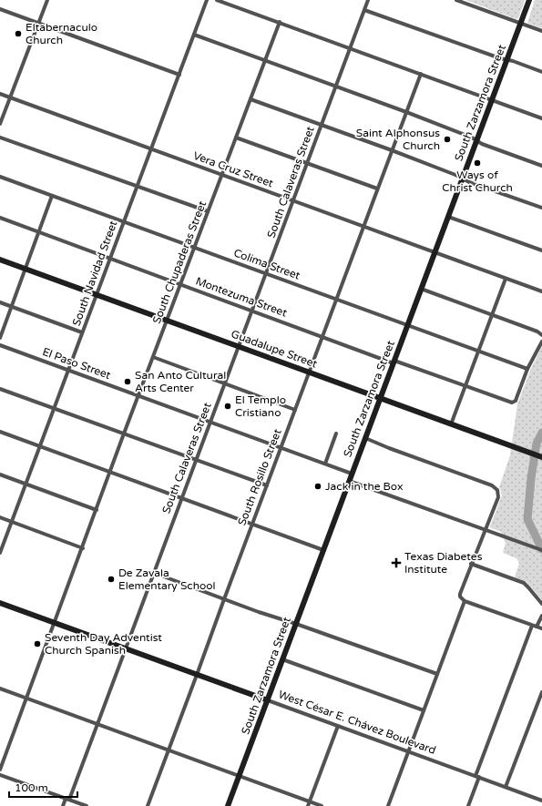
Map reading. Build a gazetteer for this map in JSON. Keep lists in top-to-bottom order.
{
  "streets": {
    "main road": ["South Zarzamora Street", "Guadalupe Street", "West César E. Chávez Boulevard"],
    "street": [
      "Vera Cruz Street",
      "South Calaveras Street",
      "South Chupaderas Street",
      "Colima Street",
      "South Navidad Street",
      "Montezuma Street",
      "El Paso Street",
      "South Rosillo Street"
    ]
  },
  "crossings": [
    ["South Zarzamora Street", "Vera Cruz Street"],
    ["South Zarzamora Street", "Colima Street"],
    ["South Zarzamora Street", "Montezuma Street"],
    ["South Zarzamora Street", "Guadalupe Street"],
    ["South Zarzamora Street", "El Paso Street"],
    ["South Zarzamora Street", "West César E. Chávez Boulevard"],
    ["Vera Cruz Street", "South Calaveras Street"],
    ["Vera Cruz Street", "South Chupaderas Street"],
    ["Vera Cruz Street", "South Navidad Street"],
    ["Vera Cruz Street", "South Rosillo Street"],
    ["South Calaveras Street", "Colima Street"],
    ["South Calaveras Street", "Montezuma Street"],
    ["South Calaveras Street", "Guadalupe Street"],
    ["South Calaveras Street", "El Paso Street"],
    ["South Calaveras Street", "West César E. Chávez Boulevard"],
    ["South Chupaderas Street", "Colima Street"],
    ["South Chupaderas Street", "Montezuma Street"],
    ["South Chupaderas Street", "Guadalupe Street"],
    ["South Chupaderas Street", "El Paso Street"],
    ["South Chupaderas Street", "West César E. Chávez Boulevard"],
    ["Colima Street", "South Navidad Street"],
    ["Colima Street", "Montezuma Street"],
    ["Colima Street", "South Rosillo Street"],
    ["South Navidad Street", "Montezuma Street"],
    ["South Navidad Street", "Guadalupe Street"],
    ["South Navidad Street", "El Paso Street"],
    ["Montezuma Street", "South Rosillo Street"],
    ["Guadalupe Street", "South Rosillo Street"],
    ["El Paso Street", "South Rosillo Street"],
    ["South Rosillo Street", "West César E. Chávez Boulevard"]
  ],
  "places": {
    "other": [
      "Eltabernaculo Church",
      "Saint Alphonsus Church",
      "Ways of Christ Church",
      "San Anto Cultural Arts Center",
      "El Templo Cristiano",
      "Jack in the Box",
      "De Zavala Elementary School",
      "Seventh Day Adventist Church Spanish"
    ],
    "health": ["Texas Diabetes Institute"]
  },
  "scale_bar": "100 m"
}
